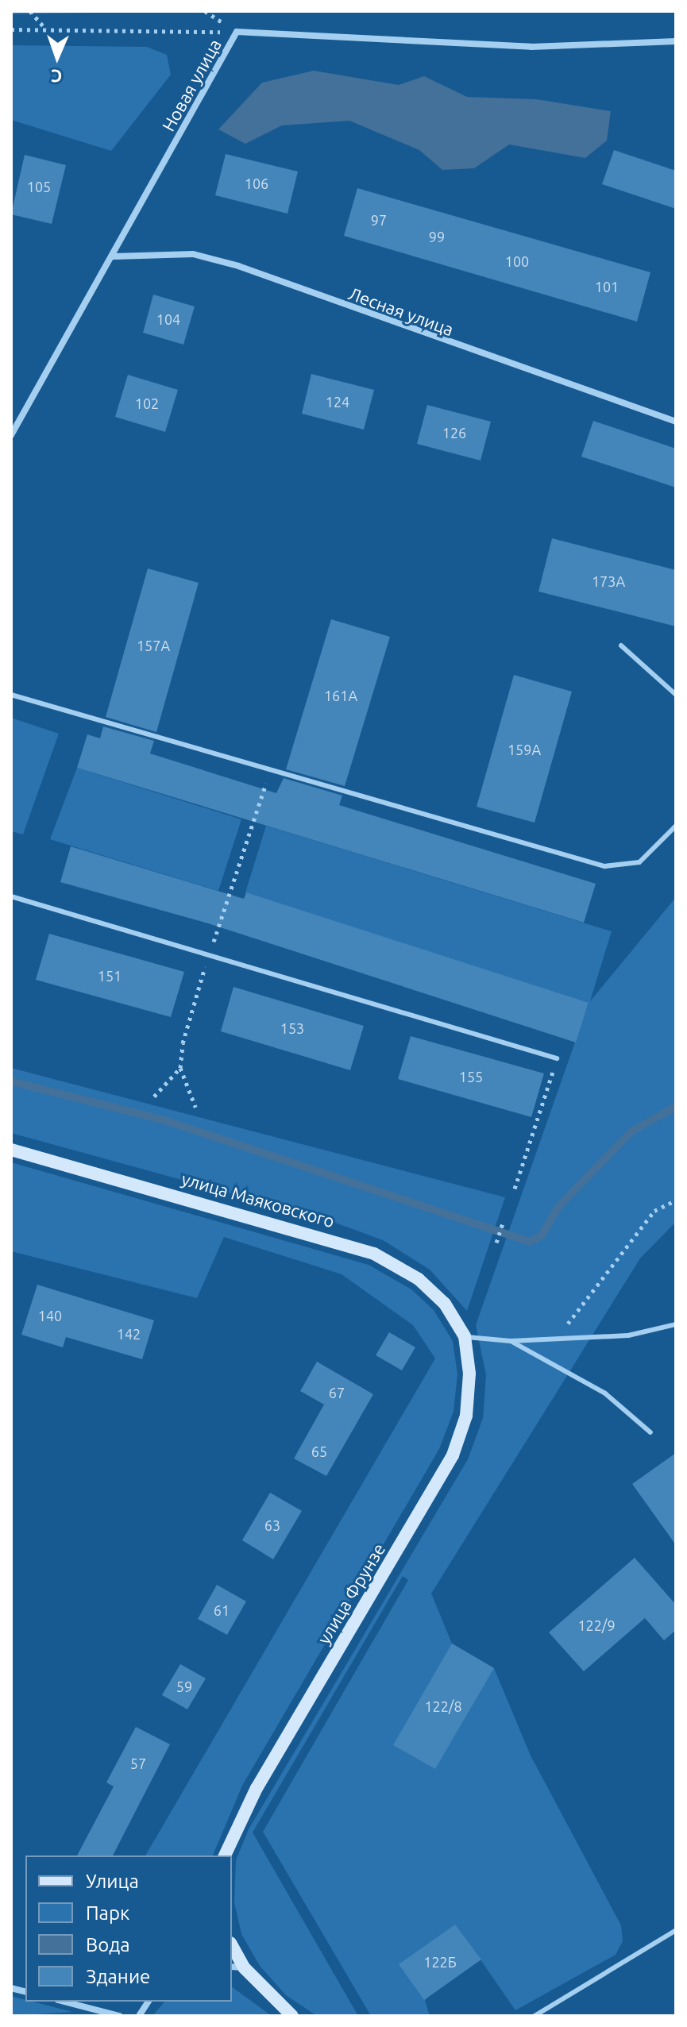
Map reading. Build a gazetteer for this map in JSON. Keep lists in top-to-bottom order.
{
  "streets": {
    "main road": ["улица Маяковского", "улица Фрунзе"],
    "street": ["Новая улица", "Лесная улица"]
  },
  "crossings": [
    ["Новая улица", "Лесная улица"],
    ["улица Маяковского", "улица Фрунзе"]
  ],
  "house_numbers": [
    "106",
    "105",
    "97",
    "99",
    "100",
    "101",
    "104",
    "124",
    "102",
    "126",
    "173А",
    "157А",
    "161А",
    "159А",
    "151",
    "153",
    "155",
    "140",
    "142",
    "67",
    "65",
    "63",
    "61",
    "122/9",
    "59",
    "122/8",
    "57",
    "122Б"
  ],
  "legend": [
    "Улица",
    "Парк",
    "Вода",
    "Здание"
  ],
  "north": "bottom"
}
